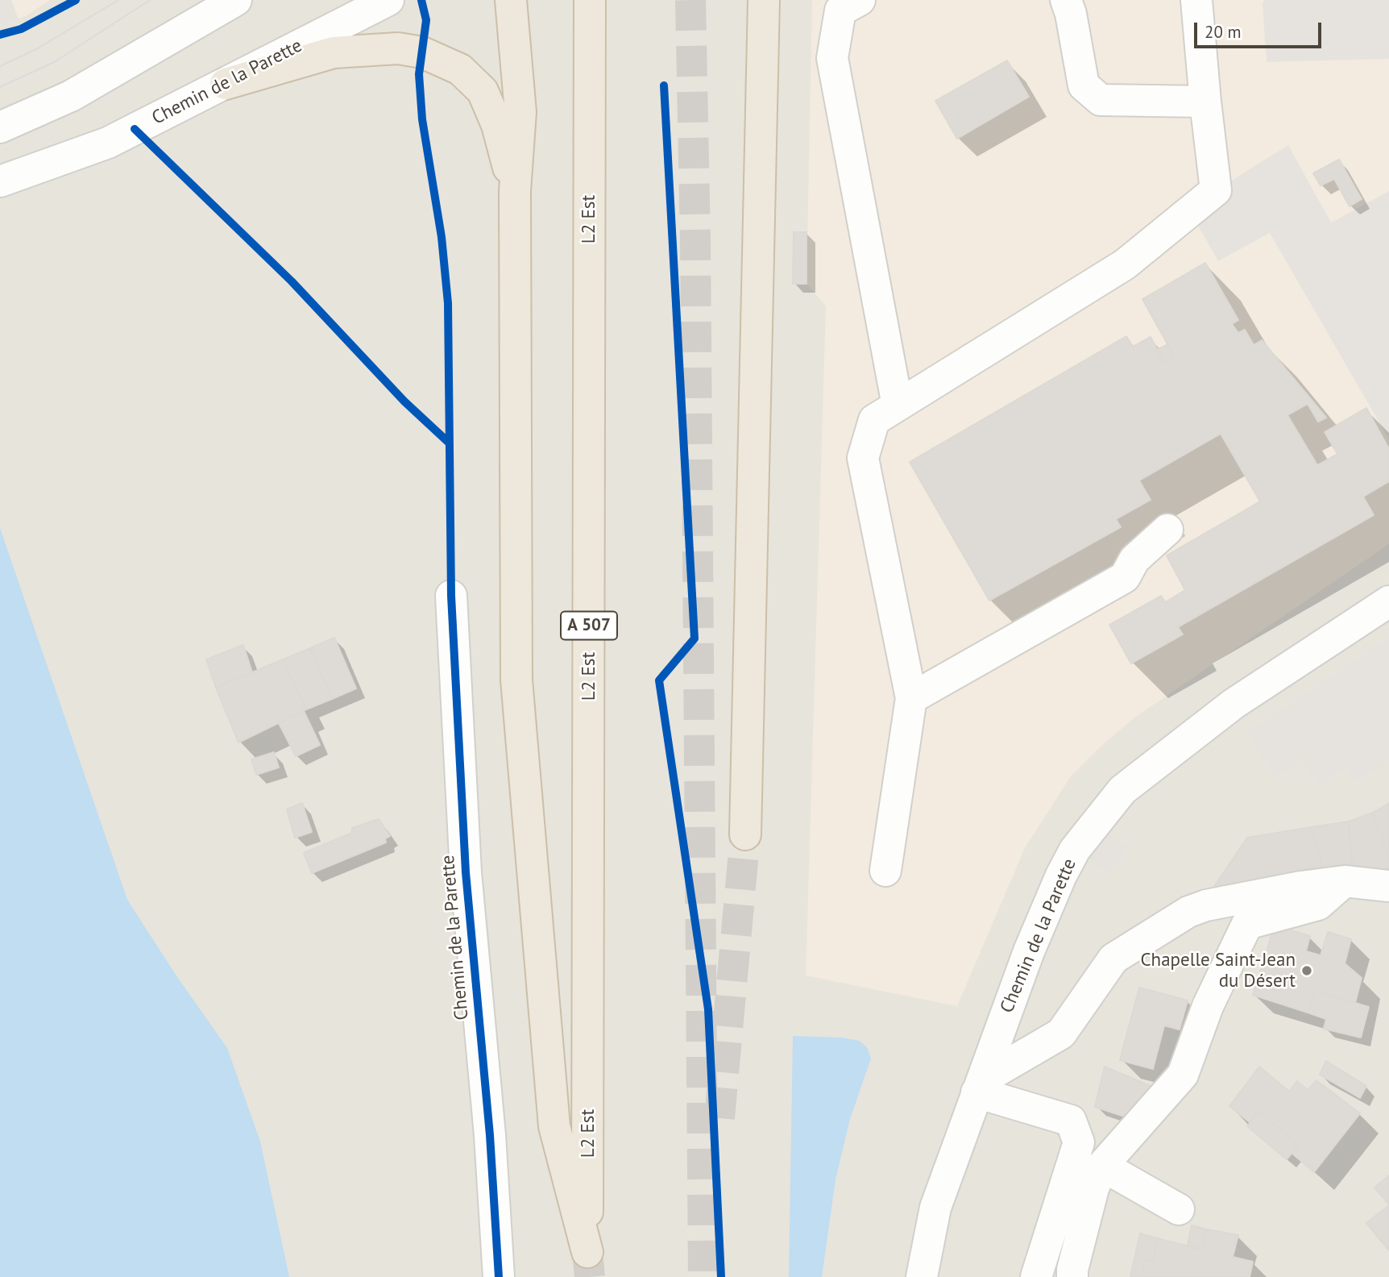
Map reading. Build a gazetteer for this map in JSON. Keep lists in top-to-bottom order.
{
  "streets": {
    "highway": ["L2 Est", "A 507"],
    "street": ["Chemin de la Parette"]
  },
  "places": ["Chapelle Saint-Jean du Désert"],
  "scale_bar": "20 m"
}
